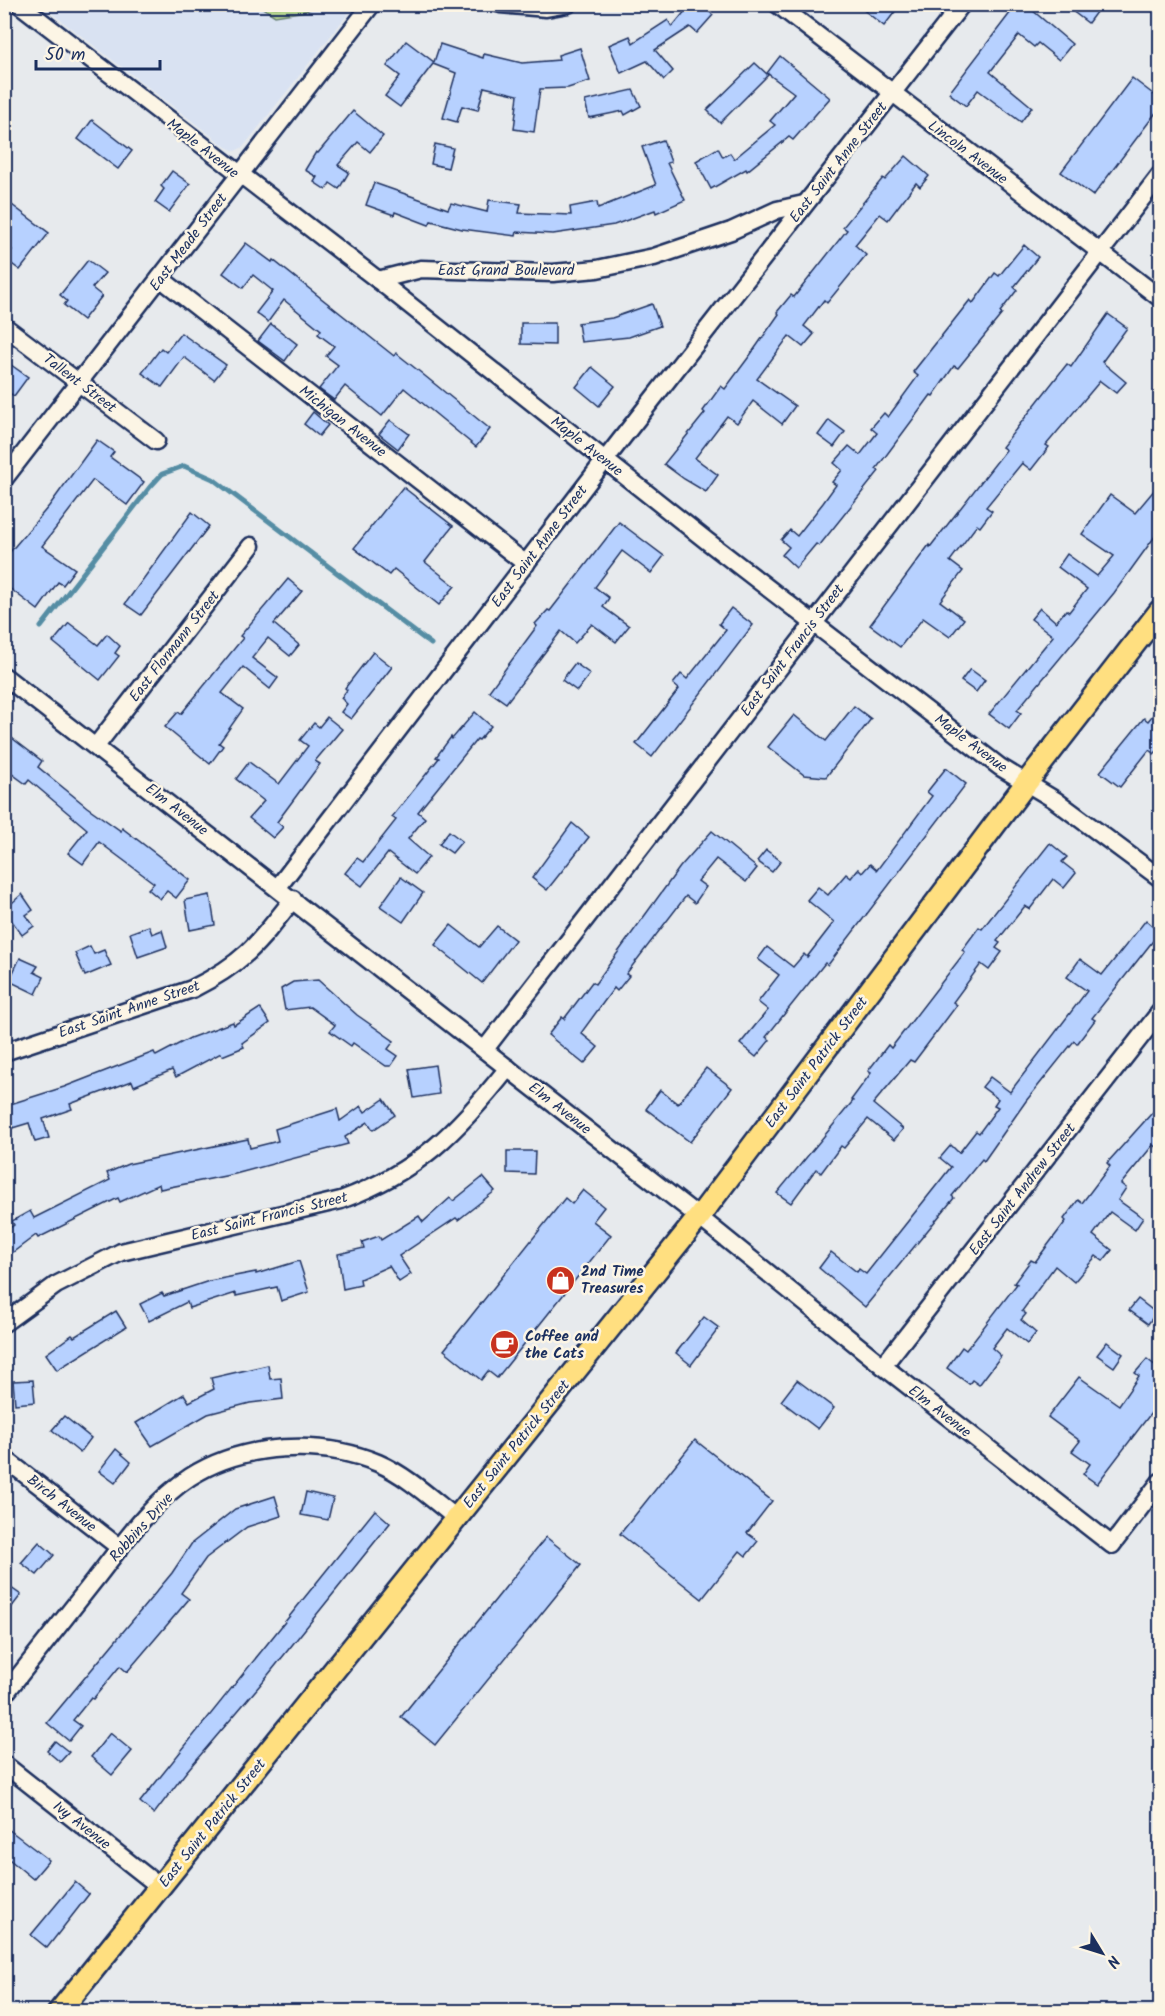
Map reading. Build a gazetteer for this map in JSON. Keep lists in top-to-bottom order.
{
  "streets": {
    "main road": ["East Saint Patrick Street"],
    "street": [
      "Maple Avenue",
      "Lincoln Avenue",
      "East Saint Anne Street",
      "East Meade Street",
      "East Grand Boulevard",
      "Tallent Street",
      "Michigan Avenue",
      "East Flormann Street",
      "East Saint Francis Street",
      "Elm Avenue",
      "East Saint Andrew Street",
      "Birch Avenue",
      "Robbins Drive",
      "Ivy Avenue"
    ]
  },
  "crossings": [
    ["Maple Avenue", "East Saint Anne Street"],
    ["Maple Avenue", "East Meade Street"],
    ["Maple Avenue", "East Grand Boulevard"],
    ["Maple Avenue", "East Saint Francis Street"],
    ["Maple Avenue", "East Saint Patrick Street"],
    ["Lincoln Avenue", "East Saint Anne Street"],
    ["Lincoln Avenue", "East Saint Francis Street"],
    ["East Saint Anne Street", "East Grand Boulevard"],
    ["East Saint Anne Street", "Michigan Avenue"],
    ["East Saint Anne Street", "Elm Avenue"],
    ["East Meade Street", "Tallent Street"],
    ["East Meade Street", "Michigan Avenue"],
    ["East Flormann Street", "Elm Avenue"],
    ["East Saint Francis Street", "Elm Avenue"],
    ["Elm Avenue", "East Saint Patrick Street"],
    ["Elm Avenue", "East Saint Andrew Street"],
    ["East Saint Patrick Street", "Robbins Drive"],
    ["East Saint Patrick Street", "Ivy Avenue"],
    ["Birch Avenue", "Robbins Drive"]
  ],
  "places": {
    "shop": ["2nd Time Treasures"],
    "cafe": ["Coffee and the Cats"]
  },
  "scale_bar": "50 m",
  "north": "bottom right"
}
